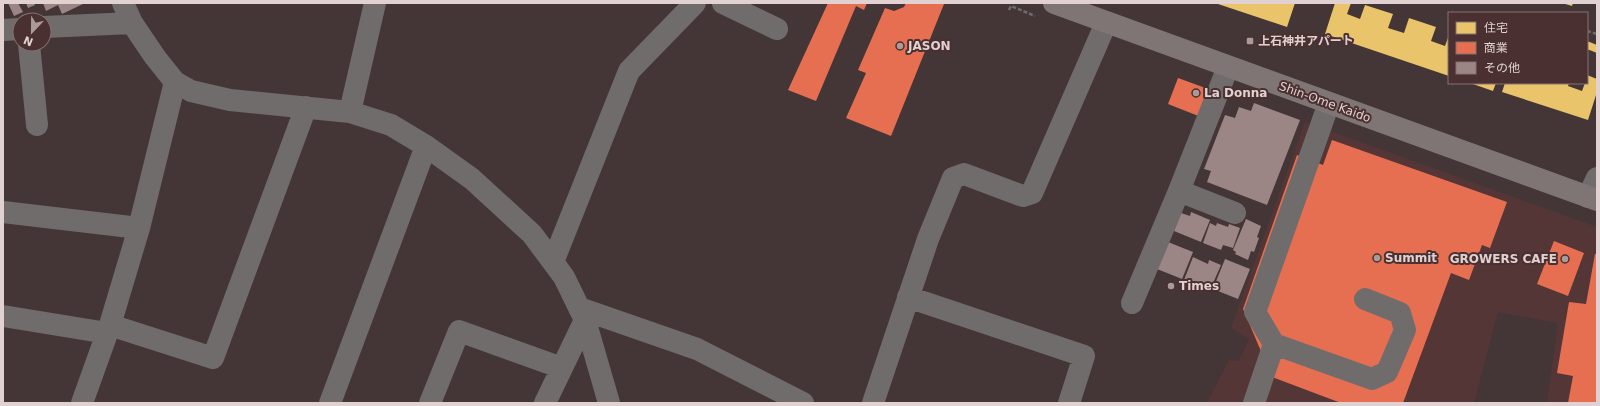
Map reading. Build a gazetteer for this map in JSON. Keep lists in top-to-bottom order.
{
  "streets": {
    "main road": ["Shin-Ome Kaido"]
  },
  "places": {
    "transit": ["上石神井アパート"],
    "other": [
      "JASON",
      "La Donna",
      "Summit",
      "GROWERS CAFE",
      "Times"
    ]
  },
  "legend": ["住宅", "商業", "その他"],
  "north": "bottom"
}
